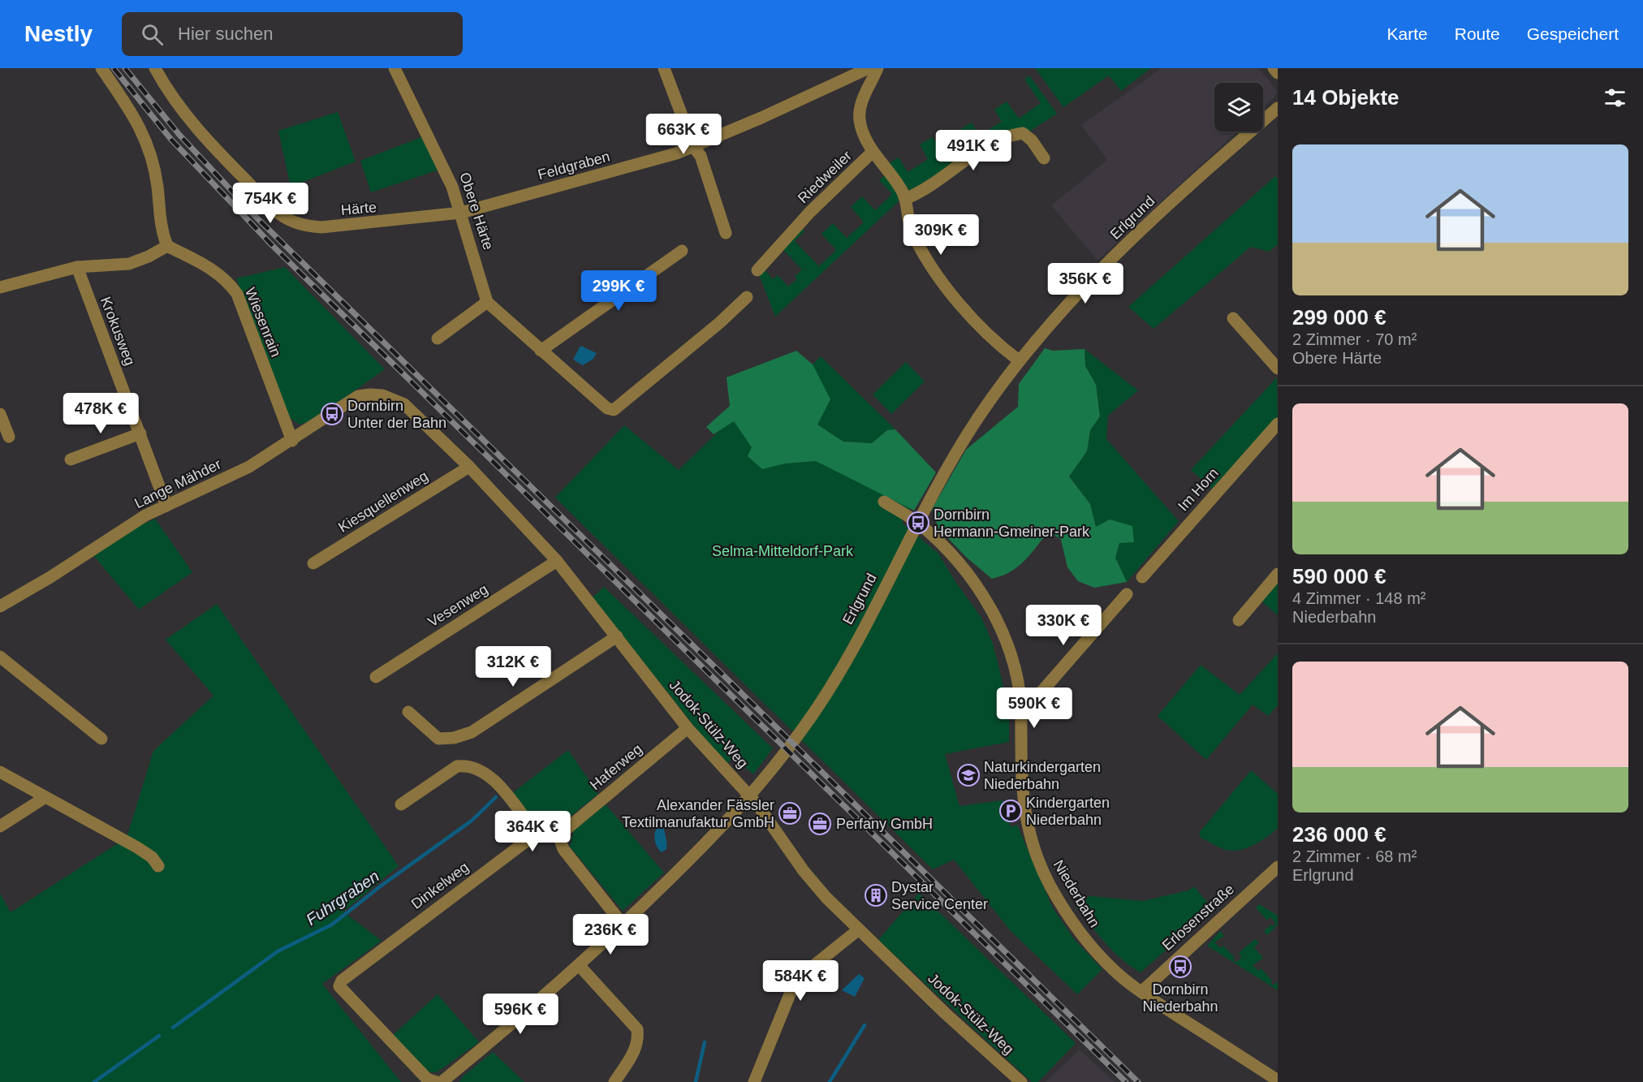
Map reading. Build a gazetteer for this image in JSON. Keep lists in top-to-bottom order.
{
  "streets": {
    "street": [
      "Feldgraben",
      "Riedweiler",
      "Härte",
      "Obere Härte",
      "Erlgrund",
      "Wiesenrain",
      "Krokusweg",
      "Lange Mähder",
      "Im Horn",
      "Kiesquellenweg",
      "Vesenweg",
      "Jodok-Stülz-Weg",
      "Haferweg",
      "Dinkelweg",
      "Niederbahn",
      "Erlosenstraße"
    ]
  },
  "crossings": [
    ["Feldgraben", "Härte"],
    ["Feldgraben", "Obere Härte"],
    ["Härte", "Obere Härte"],
    ["Erlgrund", "Haferweg"],
    ["Erlgrund", "Niederbahn"],
    ["Wiesenrain", "Lange Mähder"],
    ["Krokusweg", "Lange Mähder"],
    ["Lange Mähder", "Jodok-Stülz-Weg"],
    ["Kiesquellenweg", "Jodok-Stülz-Weg"],
    ["Vesenweg", "Jodok-Stülz-Weg"],
    ["Jodok-Stülz-Weg", "Haferweg"],
    ["Niederbahn", "Erlosenstraße"]
  ],
  "water": ["Fuhrgraben"],
  "parks": ["Selma-Mitteldorf-Park"],
  "places": {
    "bus stop": ["Dornbirn Unter der Bahn", "Dornbirn Hermann-Gmeiner-Park", "Dornbirn Niederbahn"],
    "school or university": ["Naturkindergarten Niederbahn"],
    "parking": ["Kindergarten Niederbahn"],
    "office": ["Alexander Fässler Textilmanufaktur GmbH", "Perfany GmbH"],
    "building": ["Dystar Service Center"]
  },
  "page": {
    "header": "Nestly",
    "search": "Hier suchen",
    "nav": ["Karte", "Route", "Gespeichert"],
    "heading": "14 Objekte",
    "price": [
      "663K €",
      "491K €",
      "754K €",
      "309K €",
      "356K €",
      "299K €",
      "478K €",
      "330K €",
      "312K €",
      "590K €",
      "364K €",
      "236K €",
      "584K €",
      "596K €"
    ],
    "list": [
      {
        "name": "299 000 €",
        "note": "2 Zimmer · 70 m² · Obere Härte"
      },
      {
        "name": "590 000 €",
        "note": "4 Zimmer · 148 m² · Niederbahn"
      },
      {
        "name": "236 000 €",
        "note": "2 Zimmer · 68 m² · Erlgrund"
      }
    ]
  }
}
